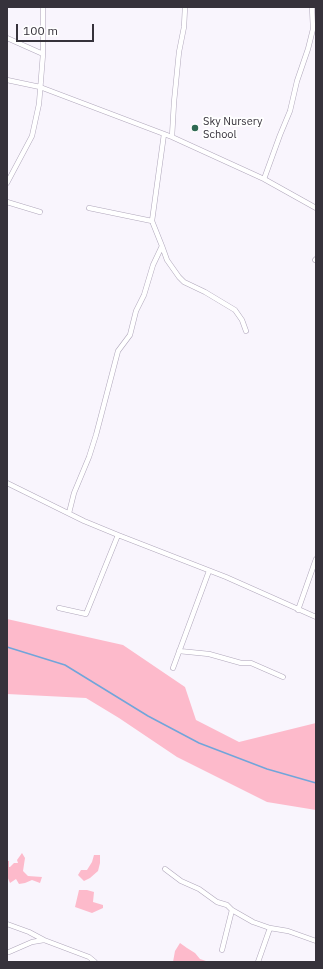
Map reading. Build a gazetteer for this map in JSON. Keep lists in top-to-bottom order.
{
  "places": ["Sky Nursery School"],
  "scale_bar": "100 m"
}
